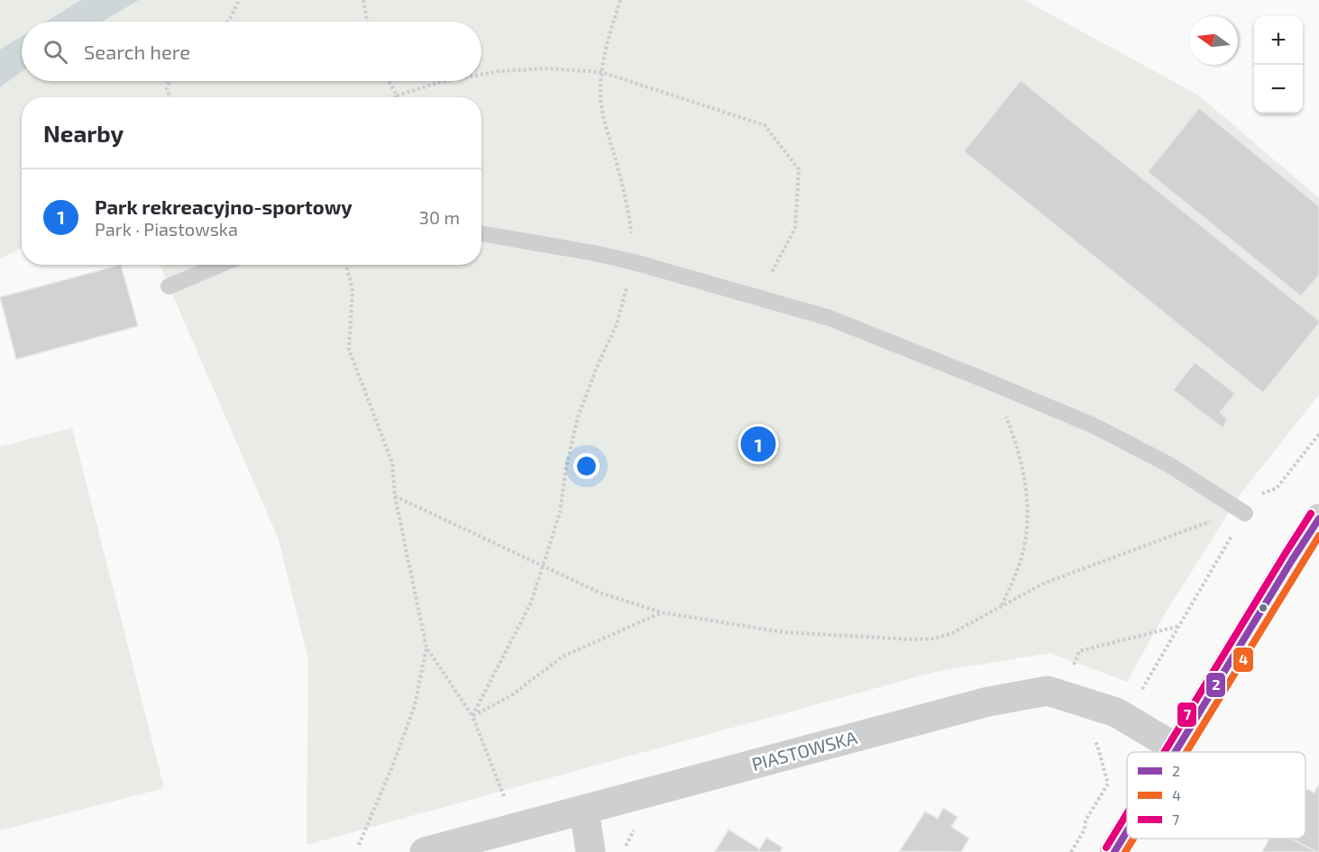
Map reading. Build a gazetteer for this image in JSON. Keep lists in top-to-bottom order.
{
  "streets": {
    "street": ["PIASTOWSKA"]
  },
  "lines": ["transit line 7", "transit line 2", "transit line 4"],
  "legend": ["2", "4", "7"],
  "north": "left",
  "page": {
    "map_buttons": ["+", "−"],
    "search": "Search here",
    "heading": "Nearby",
    "list": [
      {
        "mark": "1",
        "name": "Park rekreacyjno-sportowy",
        "note": "Park · Piastowska",
        "value": "30 m"
      }
    ],
    "pins": "1"
  }
}
